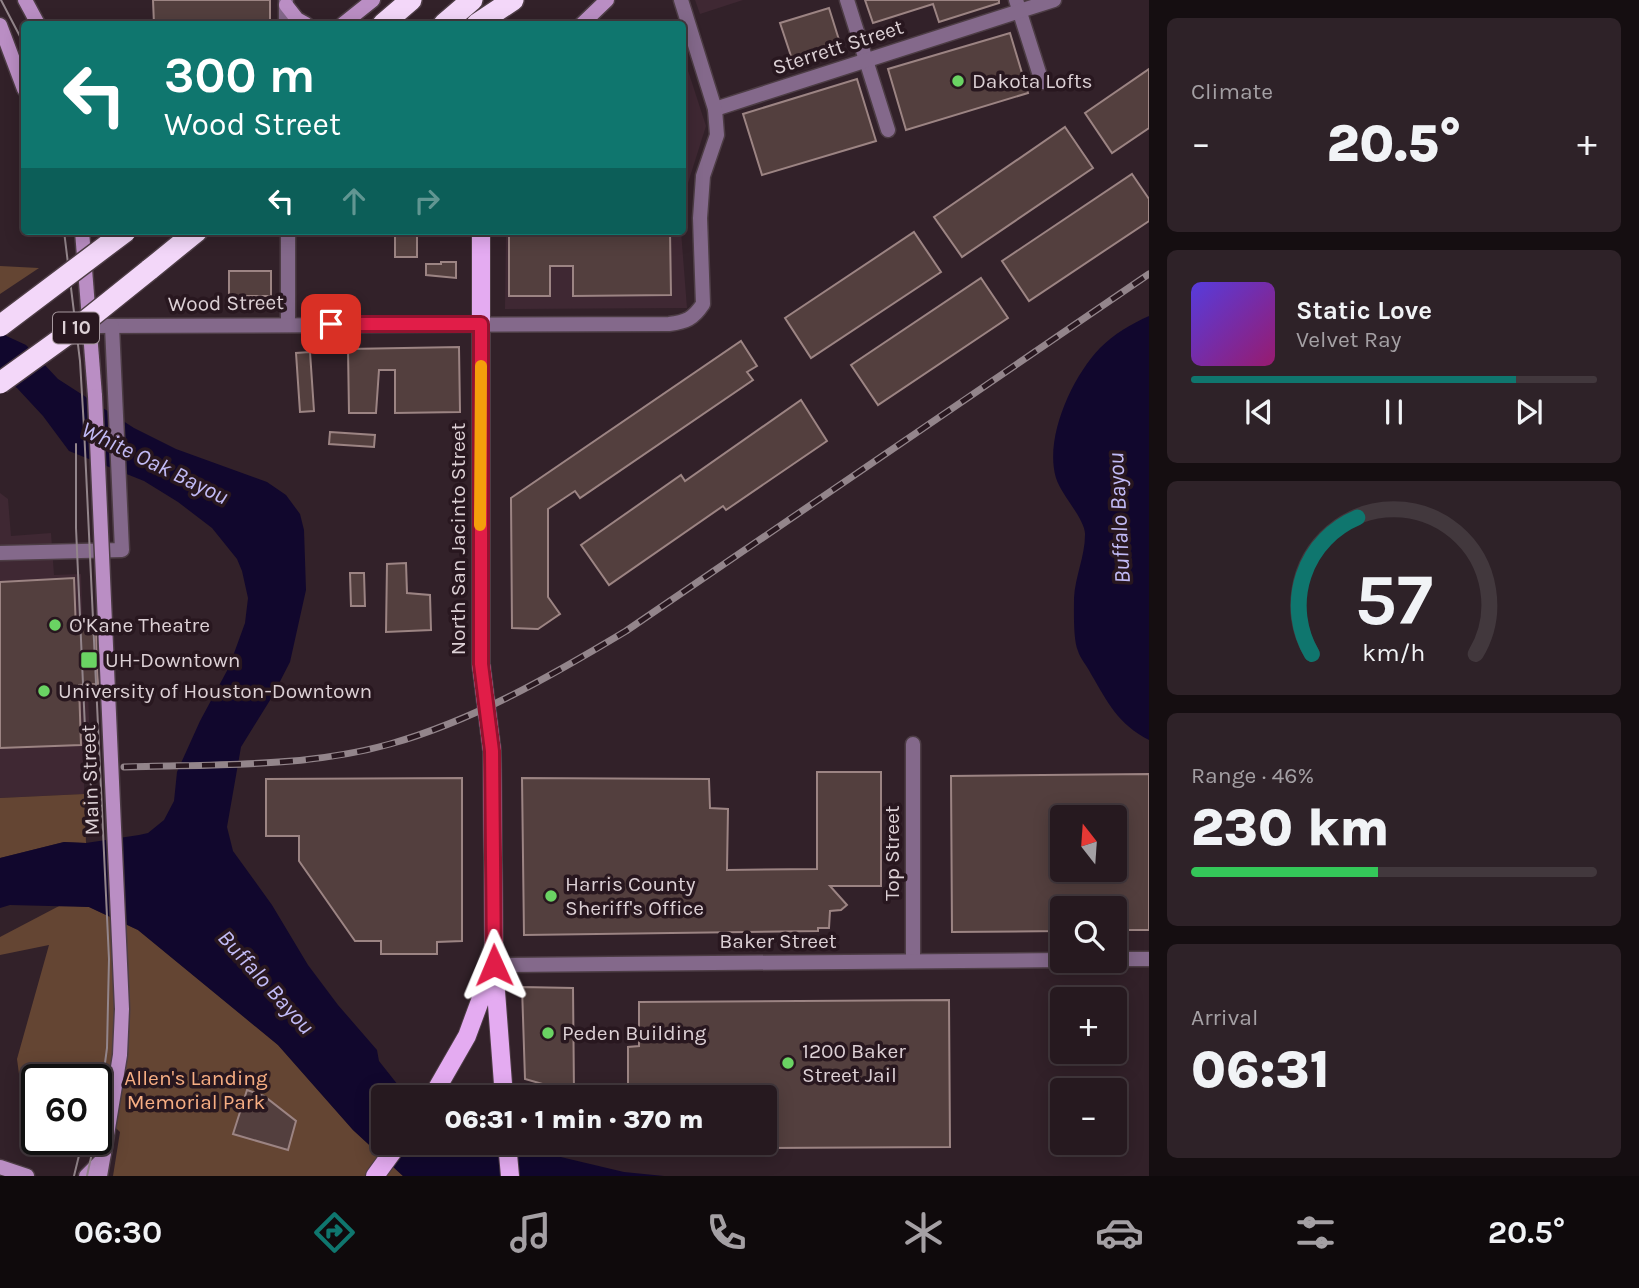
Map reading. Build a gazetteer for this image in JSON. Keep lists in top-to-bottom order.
{
  "streets": {
    "highway": ["I 10"],
    "main road": ["North San Jacinto Street", "Main Street"],
    "street": [
      "Sterrett Street",
      "Wood Street",
      "Top Street",
      "Baker Street"
    ]
  },
  "crossings": [
    ["Sterrett Street", "Wood Street"],
    ["Wood Street", "North San Jacinto Street"],
    ["Wood Street", "Main Street"],
    ["North San Jacinto Street", "Baker Street"],
    ["Top Street", "Baker Street"]
  ],
  "water": ["White Oak Bayou", "Buffalo Bayou"],
  "parks": ["Allen's Landing Memorial Park"],
  "places": {
    "other": [
      "Dakota Lofts",
      "O'Kane Theatre",
      "University of Houston-Downtown",
      "Harris County Sheriff's Office",
      "Peden Building",
      "1200 Baker Street Jail"
    ],
    "transit": ["UH-Downtown"]
  },
  "north": "top",
  "page": {
    "tile": [
      "Climate",
      ["Range · 46%", "230 km"],
      ["Arrival", "06:31"]
    ],
    "turn": ["300 m", "Wood Street"],
    "heat": ["−", "20.5°", "+"],
    "song": ["Static Love", "Velvet Ray"],
    "map_buttons": ["+", "−"],
    "limit": "60",
    "trip": "06:31 · 1 min · 370 m",
    "tabs": ["06:30", "20.5°"],
    "gauge": ["57", "km/h"]
  }
}
